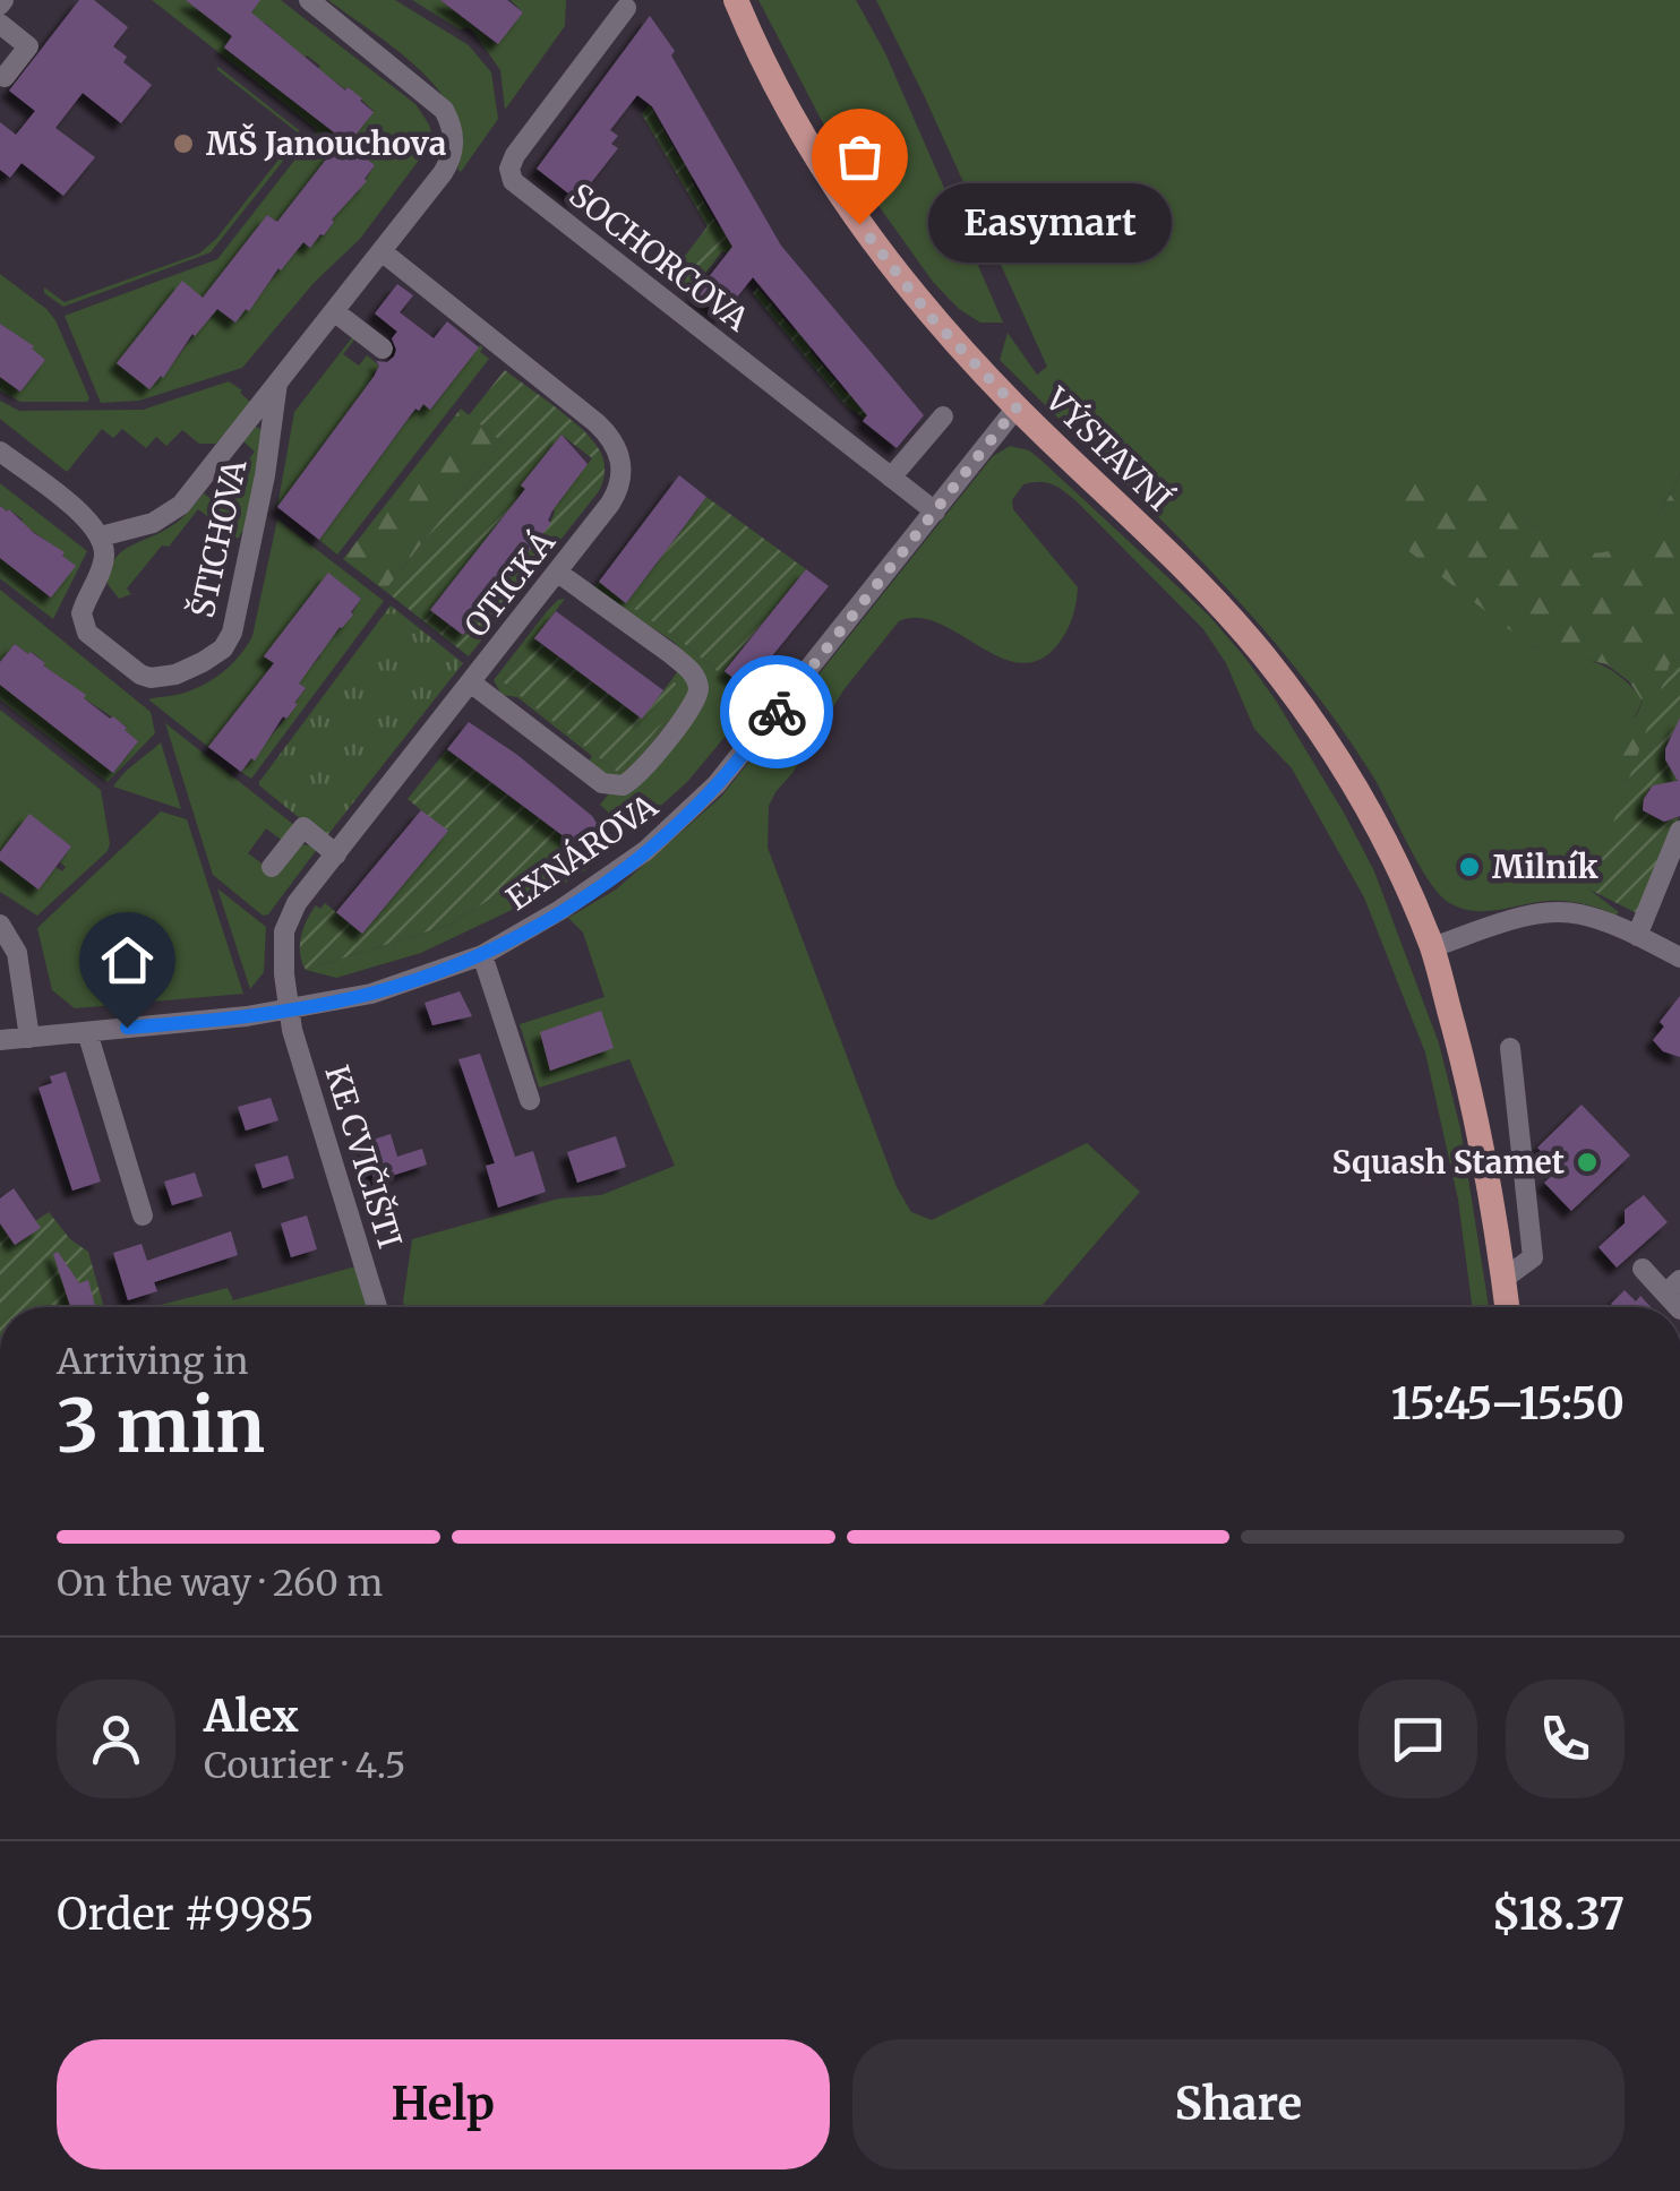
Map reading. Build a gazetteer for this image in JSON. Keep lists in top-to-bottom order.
{
  "streets": {
    "main road": ["VÝSTAVNÍ"],
    "street": [
      "SOCHORCOVA",
      "ŠTICHOVA",
      "OTICKÁ",
      "EXNÁROVA",
      "KE CVIČIŠTI"
    ]
  },
  "crossings": [
    ["SOCHORCOVA", "EXNÁROVA"],
    ["VÝSTAVNÍ", "EXNÁROVA"],
    ["ŠTICHOVA", "OTICKÁ"],
    ["OTICKÁ", "EXNÁROVA"],
    ["OTICKÁ", "KE CVIČIŠTI"],
    ["EXNÁROVA", "KE CVIČIŠTI"]
  ],
  "places": [
    "MŠ Janouchova",
    "Easymart",
    "Milník",
    "Squash Stamet"
  ],
  "page": {
    "bubble": "Easymart",
    "heading": ["3 min", "Arriving in", "15:45–15:50"],
    "panel": [
      "Alex",
      "Courier · 4.5",
      "Order #9985",
      "$18.37"
    ],
    "bar": "On the way · 260 m",
    "buttons": ["Help", "Share"]
  }
}
